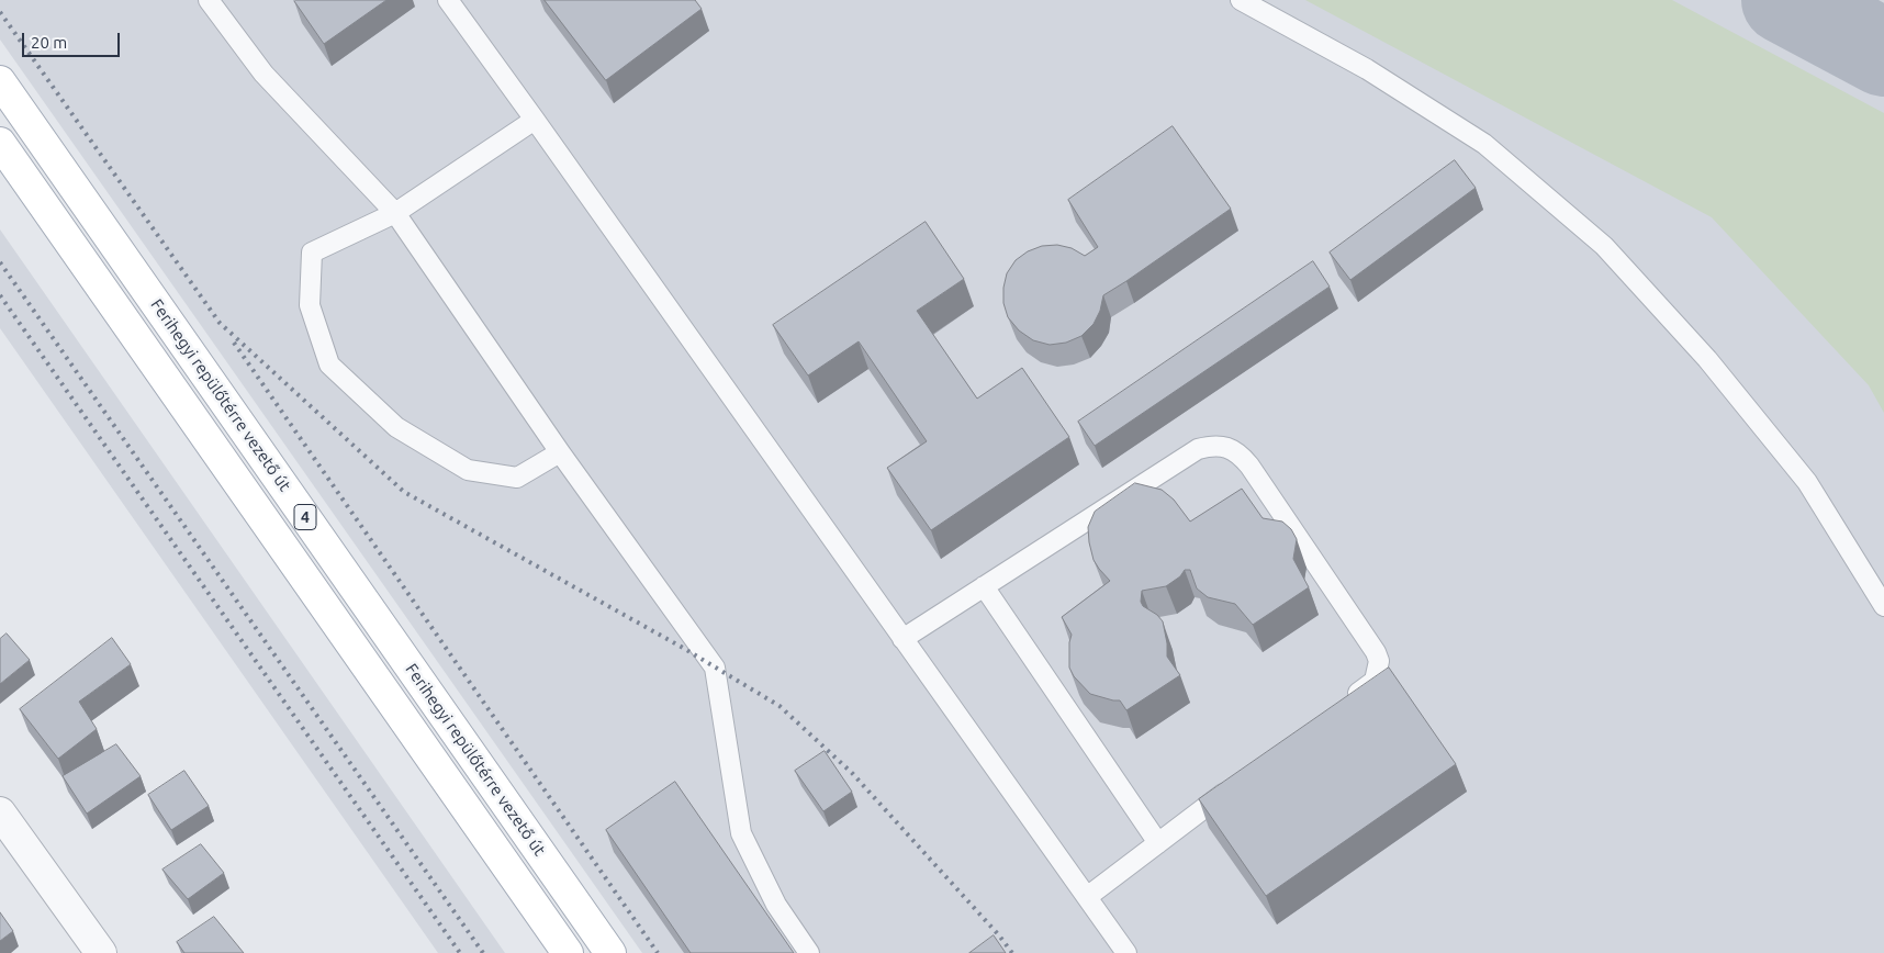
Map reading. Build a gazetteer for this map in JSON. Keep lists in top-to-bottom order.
{
  "streets": {
    "main road": ["Ferihegyi repülőtérre vezető út", "4"]
  },
  "scale_bar": "20 m"
}
